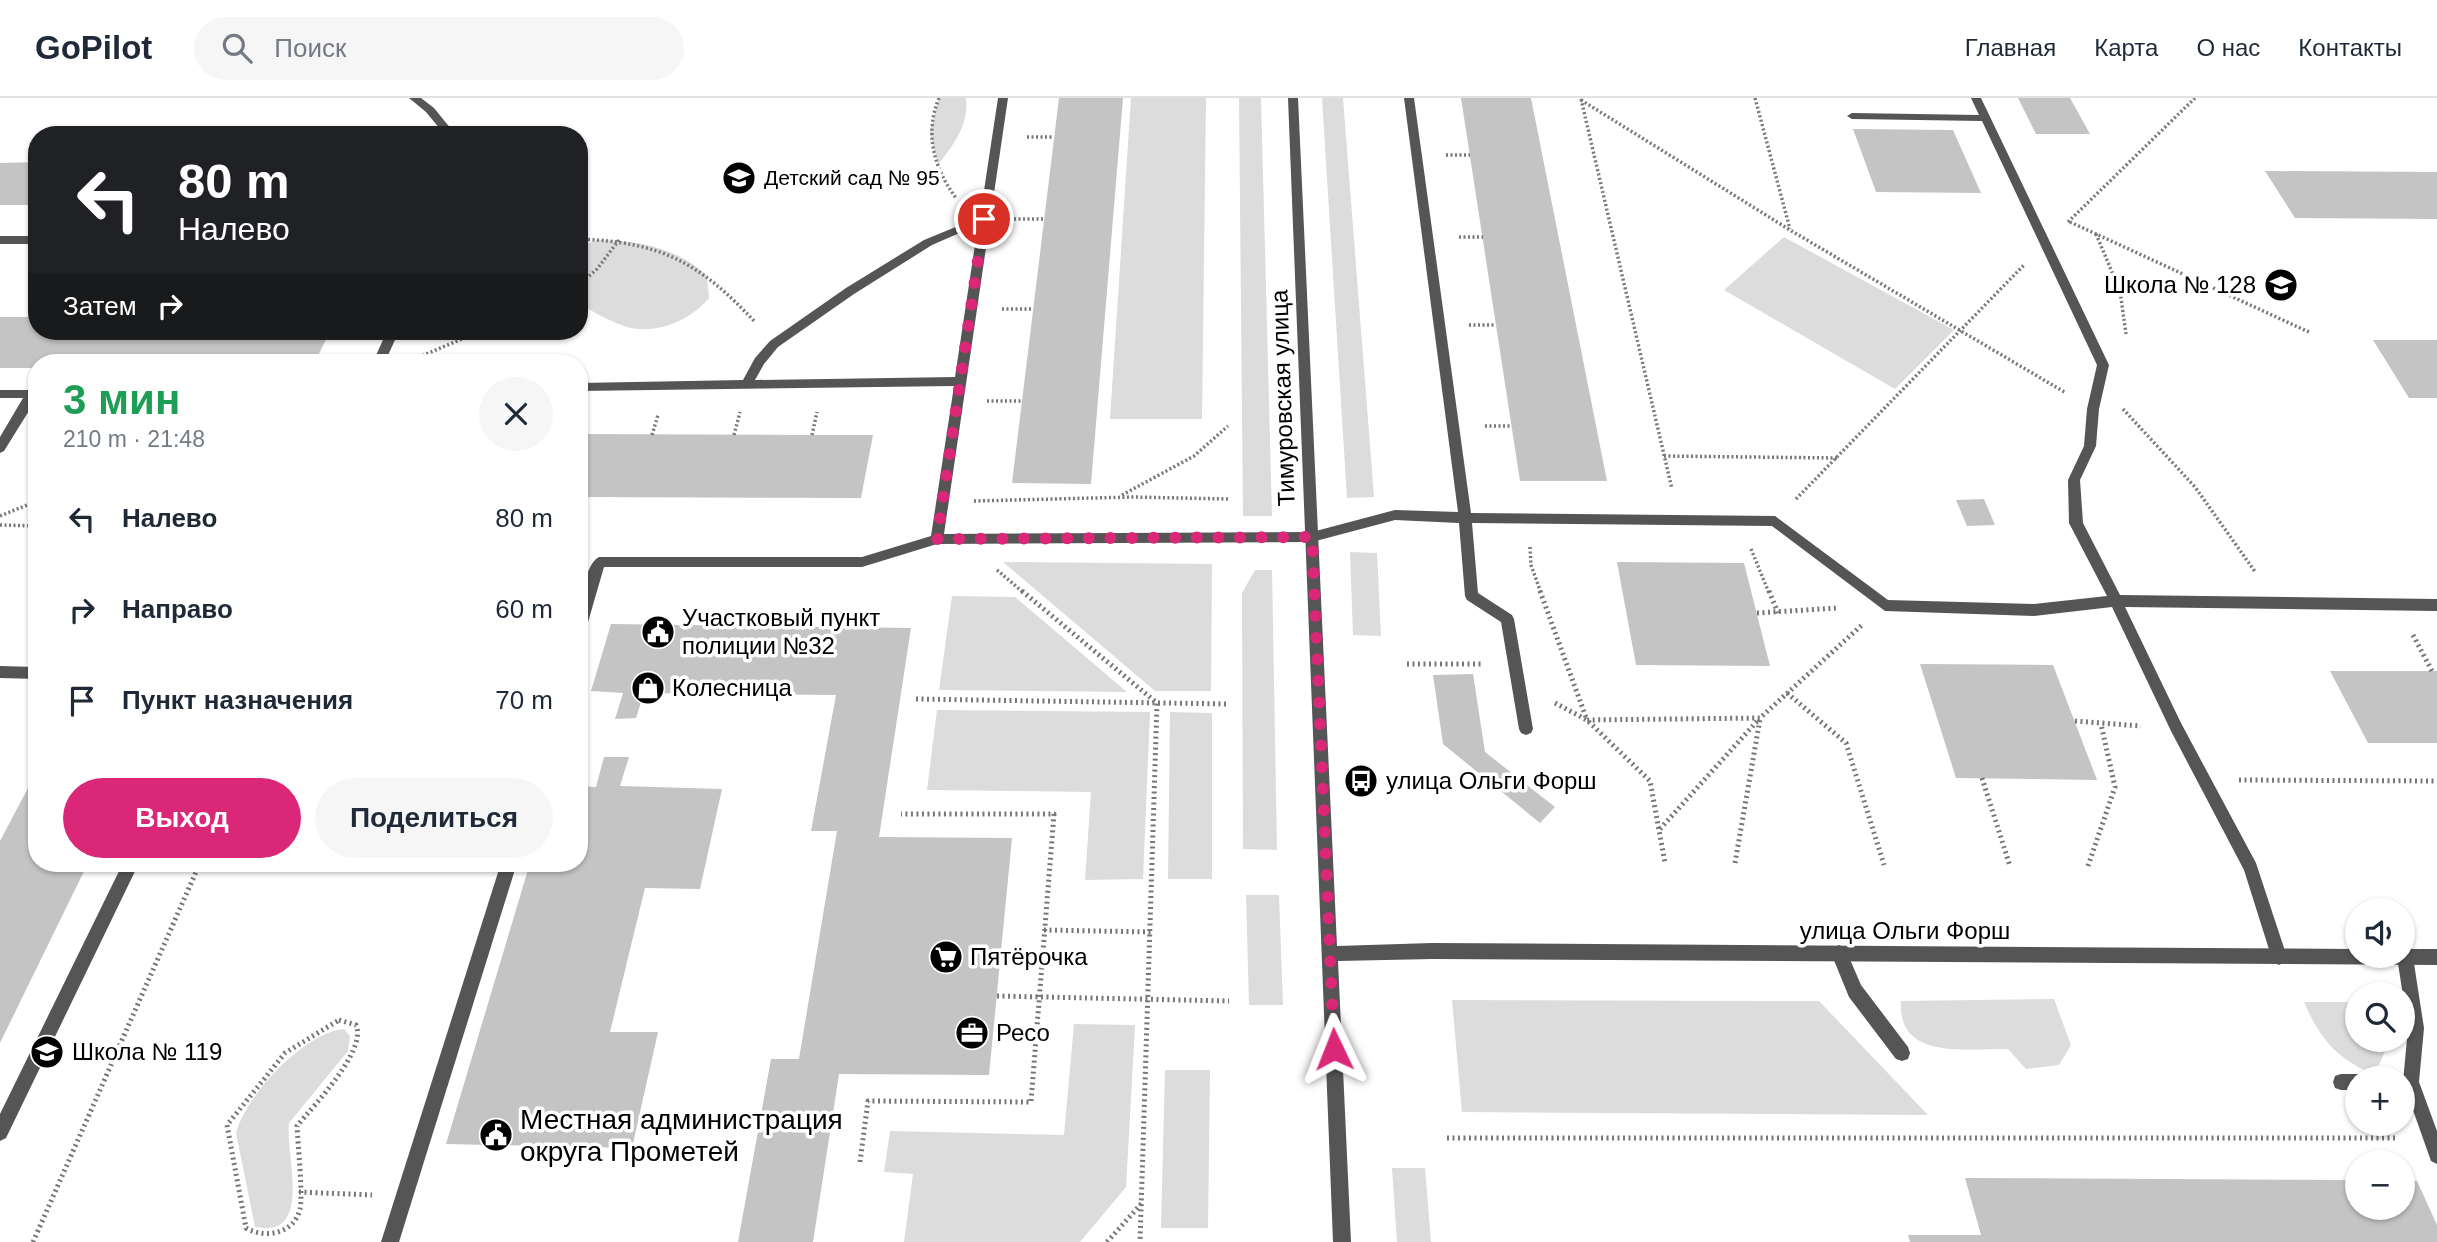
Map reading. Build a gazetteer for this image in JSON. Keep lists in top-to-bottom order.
{
  "streets": {
    "street": ["Тимуровская улица", "улица Ольги Форш"]
  },
  "crossings": [
    ["Тимуровская улица", "улица Ольги Форш"]
  ],
  "places": {
    "school or university": ["Детский сад № 95", "Школа № 128", "Школа № 119"],
    "public building": ["Участковый пункт полиции №32", "Местная администрация округа Прометей"],
    "shop": ["Колесница"],
    "bus stop": ["улица Ольги Форш"],
    "supermarket": ["Пятёрочка"],
    "office": ["Ресо"]
  },
  "page": {
    "header": "GoPilot",
    "search": "Поиск",
    "nav": [
      "Главная",
      "Карта",
      "О нас",
      "Контакты"
    ],
    "turn": ["80 m", "Налево"],
    "then": "Затем",
    "heading": ["3 мин", "210 m · 21:48"],
    "list": [
      {
        "name": "Налево",
        "value": "80 m"
      },
      {
        "name": "Направо",
        "value": "60 m"
      },
      {
        "name": "Пункт назначения",
        "value": "70 m"
      }
    ],
    "buttons": ["Выход", "Поделиться"],
    "map_buttons": ["+", "−"]
  }
}
